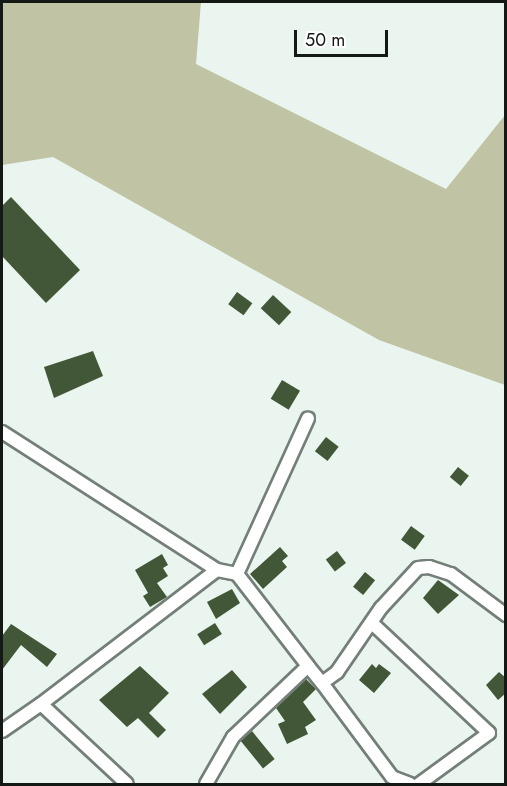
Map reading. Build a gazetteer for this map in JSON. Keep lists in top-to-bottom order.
{
  "scale_bar": "50 m"
}
